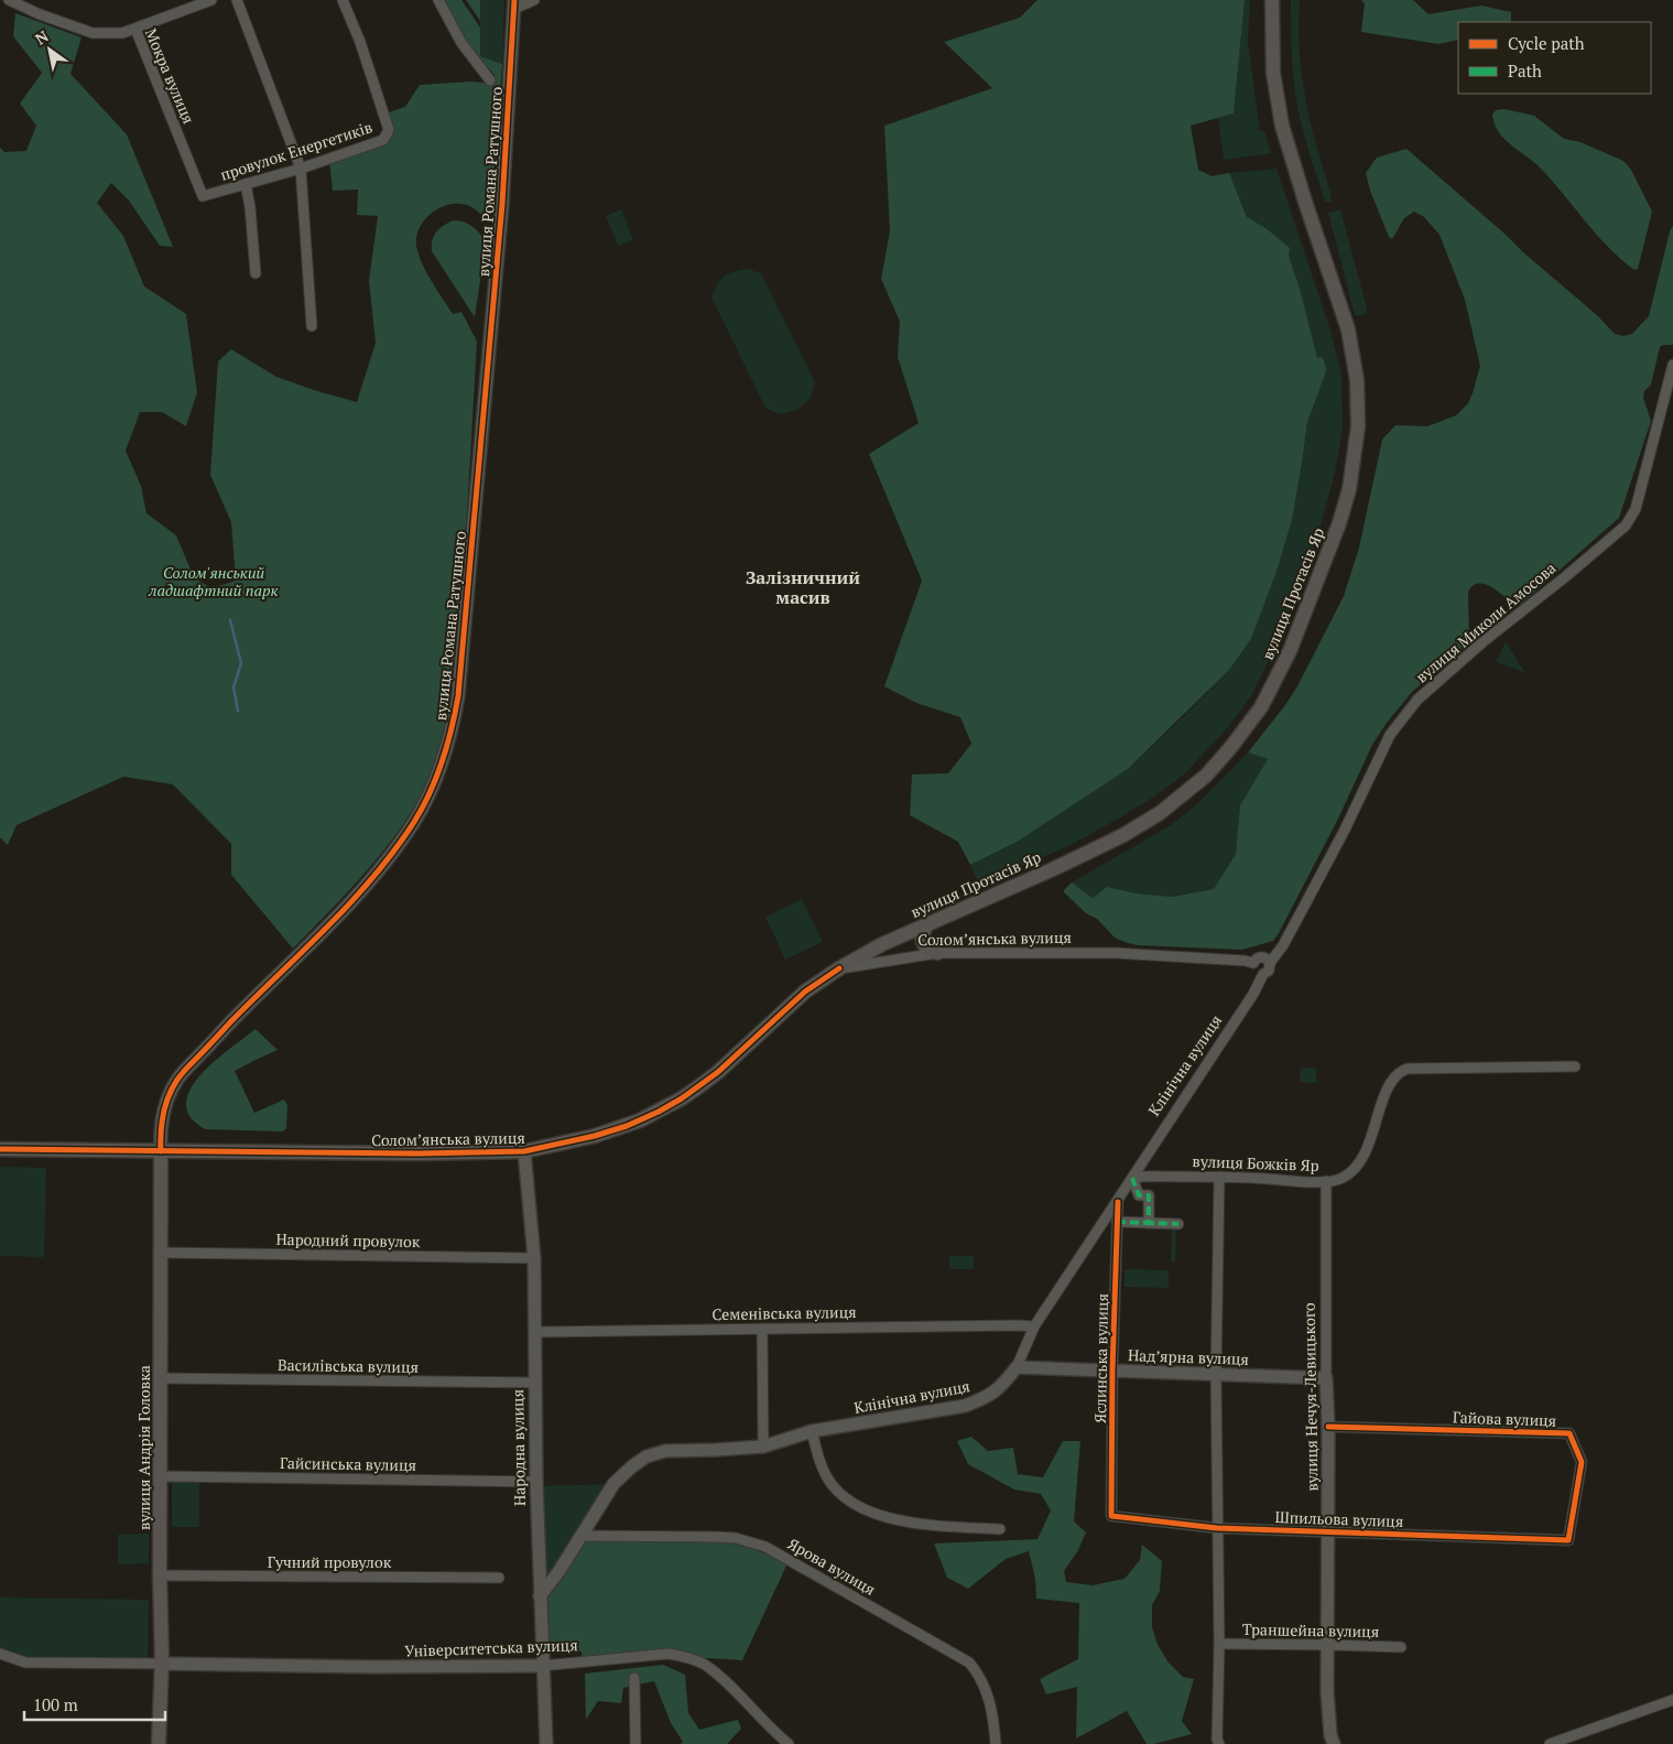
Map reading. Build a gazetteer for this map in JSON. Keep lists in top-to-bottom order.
{
  "streets": {
    "main road": ["вулиця Протасів Яр", "Соломʼянська вулиця", "вулиця Андрія Головка"],
    "street": [
      "Мокра вулиця",
      "провулок Енергетиків",
      "вулиця Романа Ратушного",
      "вулиця Миколи Амосова",
      "Клінічна вулиця",
      "вулиця Божків Яр",
      "Народний провулок",
      "Семенівська вулиця",
      "Надʼярна вулиця",
      "Яслинська вулиця",
      "Василівська вулиця",
      "вулиця Нечуя-Левицького",
      "Гайова вулиця",
      "Народна вулиця",
      "Гайсинська вулиця",
      "Шпильова вулиця",
      "Гучний провулок",
      "Ярова вулиця",
      "Траншейна вулиця",
      "Університетська вулиця"
    ]
  },
  "crossings": [
    ["Мокра вулиця", "провулок Енергетиків"],
    ["вулиця Романа Ратушного", "Соломʼянська вулиця"],
    ["вулиця Романа Ратушного", "вулиця Андрія Головка"],
    ["вулиця Протасів Яр", "Соломʼянська вулиця"],
    ["вулиця Миколи Амосова", "Соломʼянська вулиця"],
    ["вулиця Миколи Амосова", "Клінічна вулиця"],
    ["Соломʼянська вулиця", "Клінічна вулиця"],
    ["Соломʼянська вулиця", "вулиця Андрія Головка"],
    ["Соломʼянська вулиця", "Народна вулиця"],
    ["Клінічна вулиця", "вулиця Божків Яр"],
    ["Клінічна вулиця", "Семенівська вулиця"],
    ["Клінічна вулиця", "Надʼярна вулиця"],
    ["Клінічна вулиця", "Яслинська вулиця"],
    ["Клінічна вулиця", "Народна вулиця"],
    ["Клінічна вулиця", "Ярова вулиця"],
    ["вулиця Божків Яр", "вулиця Нечуя-Левицького"],
    ["Народний провулок", "вулиця Андрія Головка"],
    ["Народний провулок", "Народна вулиця"],
    ["Семенівська вулиця", "Народна вулиця"],
    ["Надʼярна вулиця", "Яслинська вулиця"],
    ["Надʼярна вулиця", "вулиця Нечуя-Левицького"],
    ["Яслинська вулиця", "Шпильова вулиця"],
    ["Василівська вулиця", "вулиця Андрія Головка"],
    ["Василівська вулиця", "Народна вулиця"],
    ["вулиця Нечуя-Левицького", "Гайова вулиця"],
    ["вулиця Нечуя-Левицького", "Шпильова вулиця"],
    ["вулиця Нечуя-Левицького", "Траншейна вулиця"],
    ["Гайова вулиця", "Шпильова вулиця"],
    ["вулиця Андрія Головка", "Гайсинська вулиця"],
    ["вулиця Андрія Головка", "Гучний провулок"],
    ["вулиця Андрія Головка", "Університетська вулиця"],
    ["Народна вулиця", "Гайсинська вулиця"],
    ["Народна вулиця", "Університетська вулиця"]
  ],
  "districts": ["Залізничний масив"],
  "parks": ["Солом'янський ладшафтний парк"],
  "legend": ["Cycle path", "Path"],
  "scale_bar": "100 m",
  "north": "top left"
}
